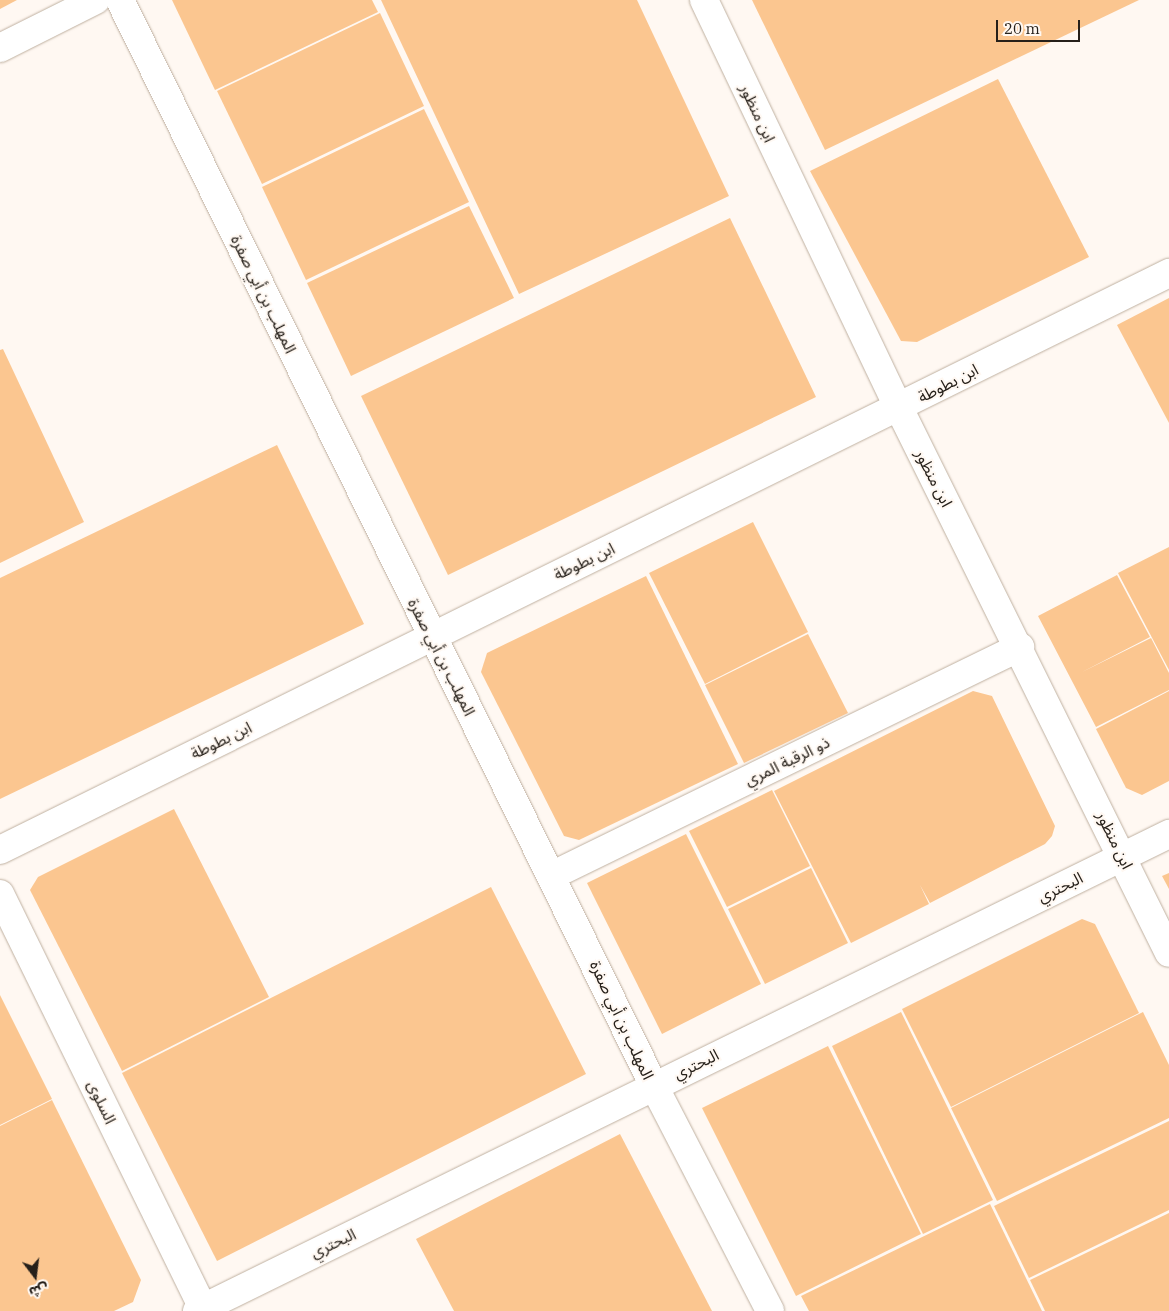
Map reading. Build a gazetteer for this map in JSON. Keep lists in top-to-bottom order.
{
  "streets": {
    "street": [
      "ابن منظور",
      "المهلب بن أبي صفرة",
      "ابن بطوطة",
      "ذو الرقبة المري",
      "البحتري",
      "السلوى"
    ]
  },
  "crossings": [
    ["ابن منظور", "ابن بطوطة"],
    ["ابن منظور", "ذو الرقبة المري"],
    ["ابن منظور", "البحتري"],
    ["المهلب بن أبي صفرة", "ابن بطوطة"],
    ["المهلب بن أبي صفرة", "ذو الرقبة المري"],
    ["المهلب بن أبي صفرة", "البحتري"],
    ["البحتري", "السلوى"]
  ],
  "scale_bar": "20 m",
  "north": "bottom"
}
